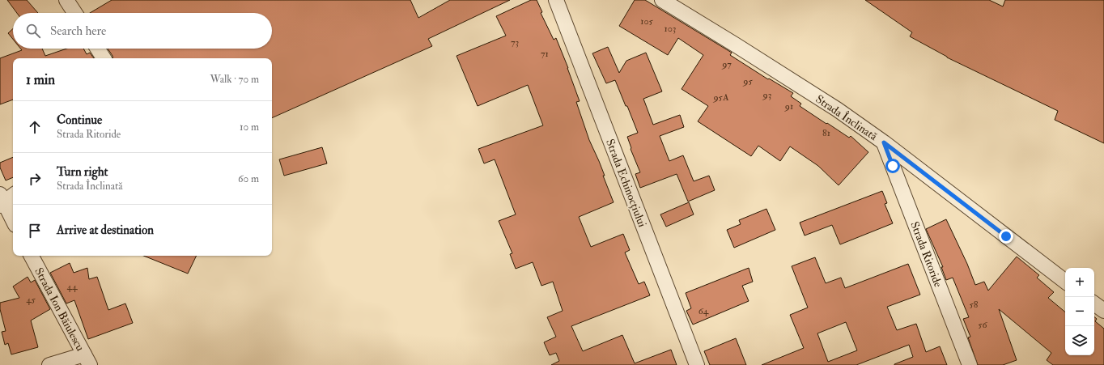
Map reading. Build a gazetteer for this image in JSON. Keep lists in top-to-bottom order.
{
  "streets": {
    "street": [
      "Strada Înclinată",
      "Strada Echinocțiului",
      "Strada Ritoride",
      "Strada Ion Băiulescu"
    ]
  },
  "crossings": [
    ["Strada Înclinată", "Strada Ritoride"]
  ],
  "house_numbers": [
    "105",
    "103",
    "73",
    "71",
    "97",
    "95",
    "93",
    "95A",
    "91",
    "81",
    "44",
    "45",
    "58",
    "64",
    "56"
  ],
  "page": {
    "search": "Search here",
    "heading": ["1 min", "Walk · 70 m"],
    "list": [
      ["Continue", "Strada Ritoride", "10 m"],
      ["Turn right", "Strada Înclinată", "60 m"],
      "Arrive at destination"
    ],
    "map_buttons": ["+", "−"]
  }
}
